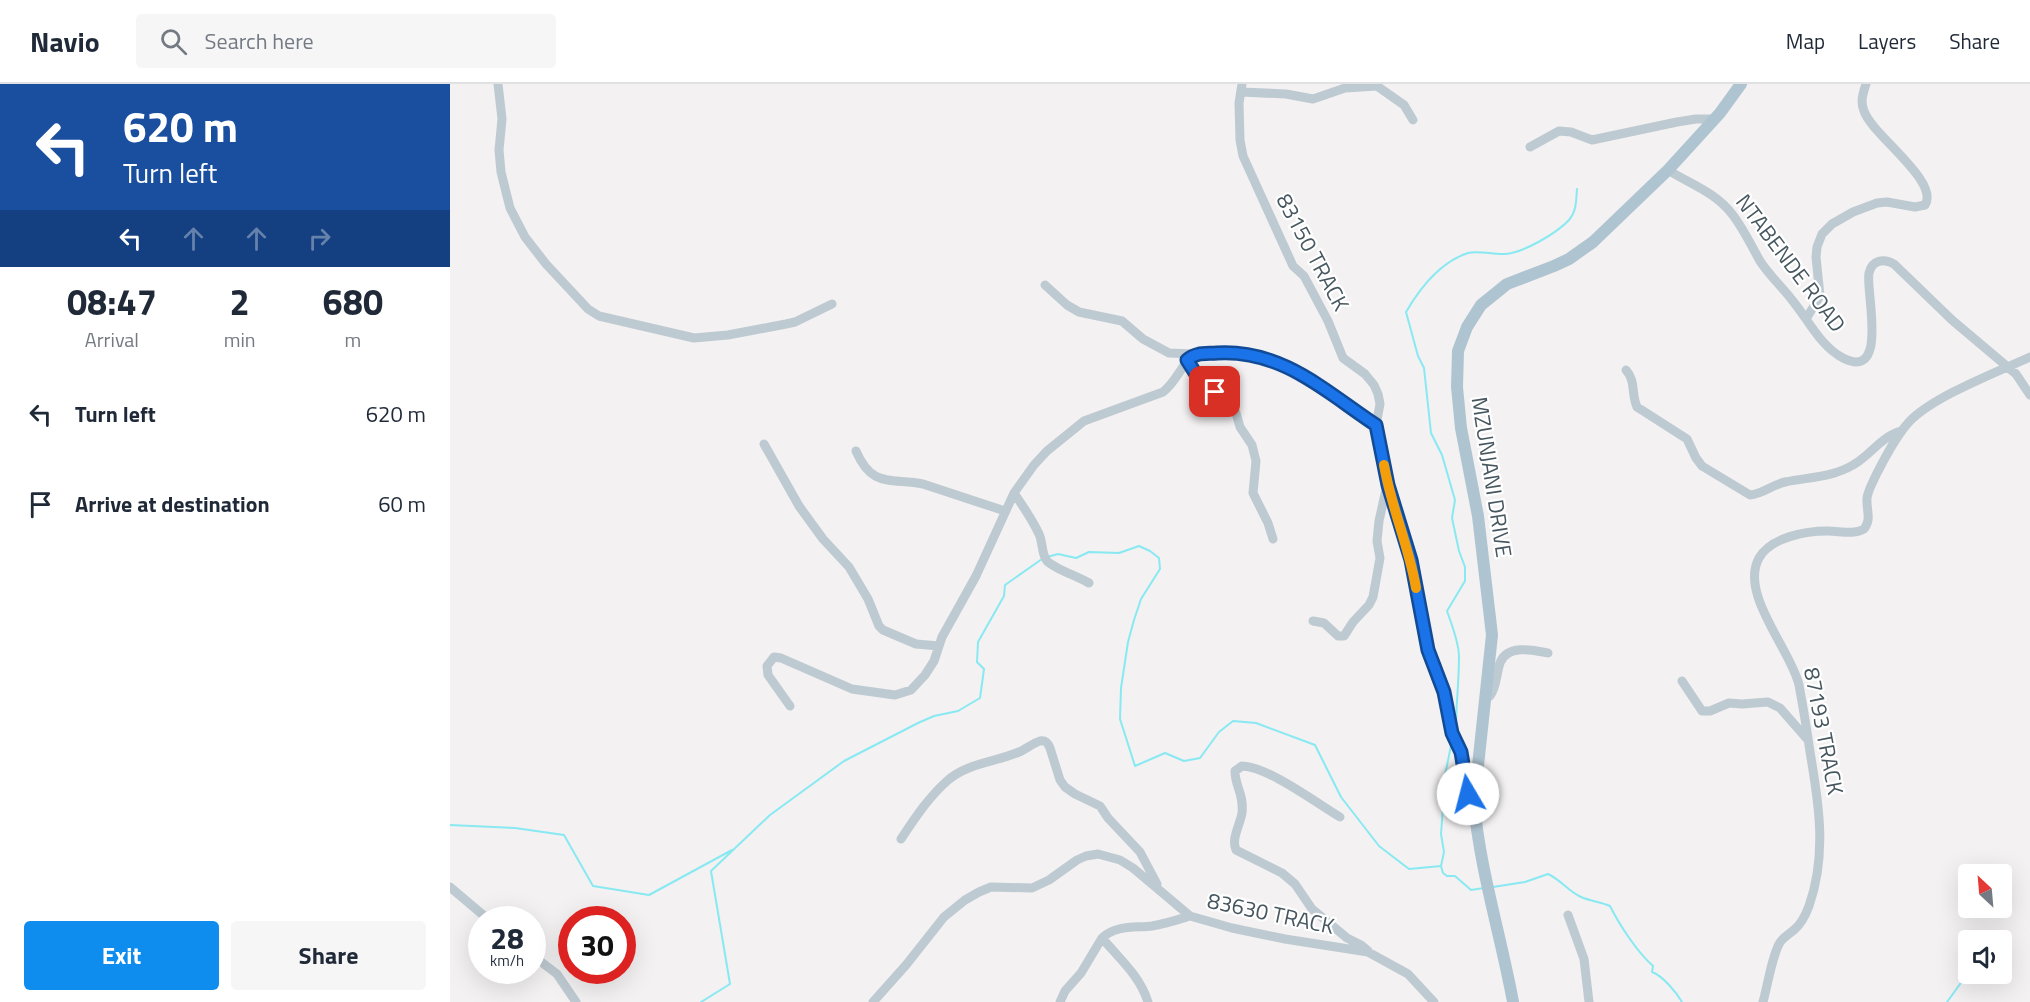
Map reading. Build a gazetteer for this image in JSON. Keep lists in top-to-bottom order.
{
  "streets": {
    "main road": ["MZUNJANI DRIVE"],
    "street": [
      "83150 TRACK",
      "NTABENDE ROAD",
      "87193 TRACK",
      "83630 TRACK"
    ]
  },
  "crossings": [
    ["83150 TRACK", "MZUNJANI DRIVE"],
    ["NTABENDE ROAD", "MZUNJANI DRIVE"],
    ["NTABENDE ROAD", "87193 TRACK"]
  ],
  "north": "top left",
  "page": {
    "header": "Navio",
    "search": "Search here",
    "nav": ["Map", "Layers", "Share"],
    "turn": ["620 m", "Turn left"],
    "eta": [
      "08:47",
      "Arrival",
      "2",
      "min",
      "680",
      "m"
    ],
    "list": [
      {
        "name": "Turn left",
        "value": "620 m"
      },
      {
        "name": "Arrive at destination",
        "value": "60 m"
      }
    ],
    "speed": "28 km/h",
    "limit": "30",
    "buttons": ["Exit", "Share"]
  }
}
